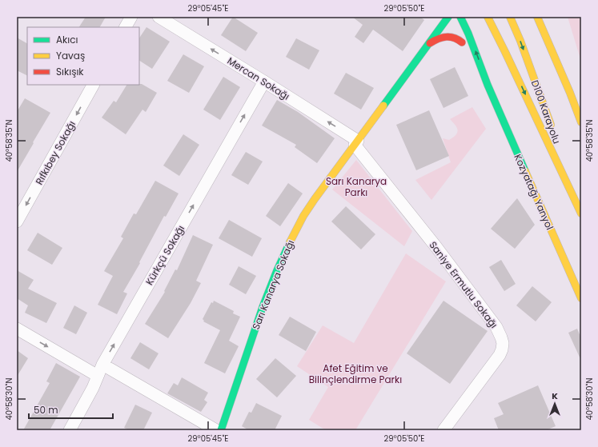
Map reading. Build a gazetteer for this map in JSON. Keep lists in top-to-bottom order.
{
  "streets": {
    "main road": ["D100 Karayolu", "Kozyatağı Yanyol", "Sarı Kanarya Sokağı"],
    "street": [
      "Mercan Sokağı",
      "Rıfkıbey Sokağı",
      "Kürkçü Sokağı",
      "Saniye Ermutlu Sokağı"
    ]
  },
  "crossings": [
    ["Mercan Sokağı", "Kürkçü Sokağı"],
    ["Mercan Sokağı", "Sarı Kanarya Sokağı"],
    ["Mercan Sokağı", "Saniye Ermutlu Sokağı"],
    ["Sarı Kanarya Sokağı", "Saniye Ermutlu Sokağı"]
  ],
  "one_way": ["Mercan Sokağı", "Rıfkıbey Sokağı", "Kürkçü Sokağı"],
  "parks": ["Sarı Kanarya Parkı", "Afet Eğitim ve Bilinçlendirme Parkı"],
  "legend": ["Akıcı", "Yavaş", "Sıkışık"],
  "scale_bar": "50 m",
  "north": "top",
  "coordinates": [
    "29°05'45\"E",
    "29°05'50\"E",
    "40°58'35\"N",
    "40°58'30\"N"
  ]
}
